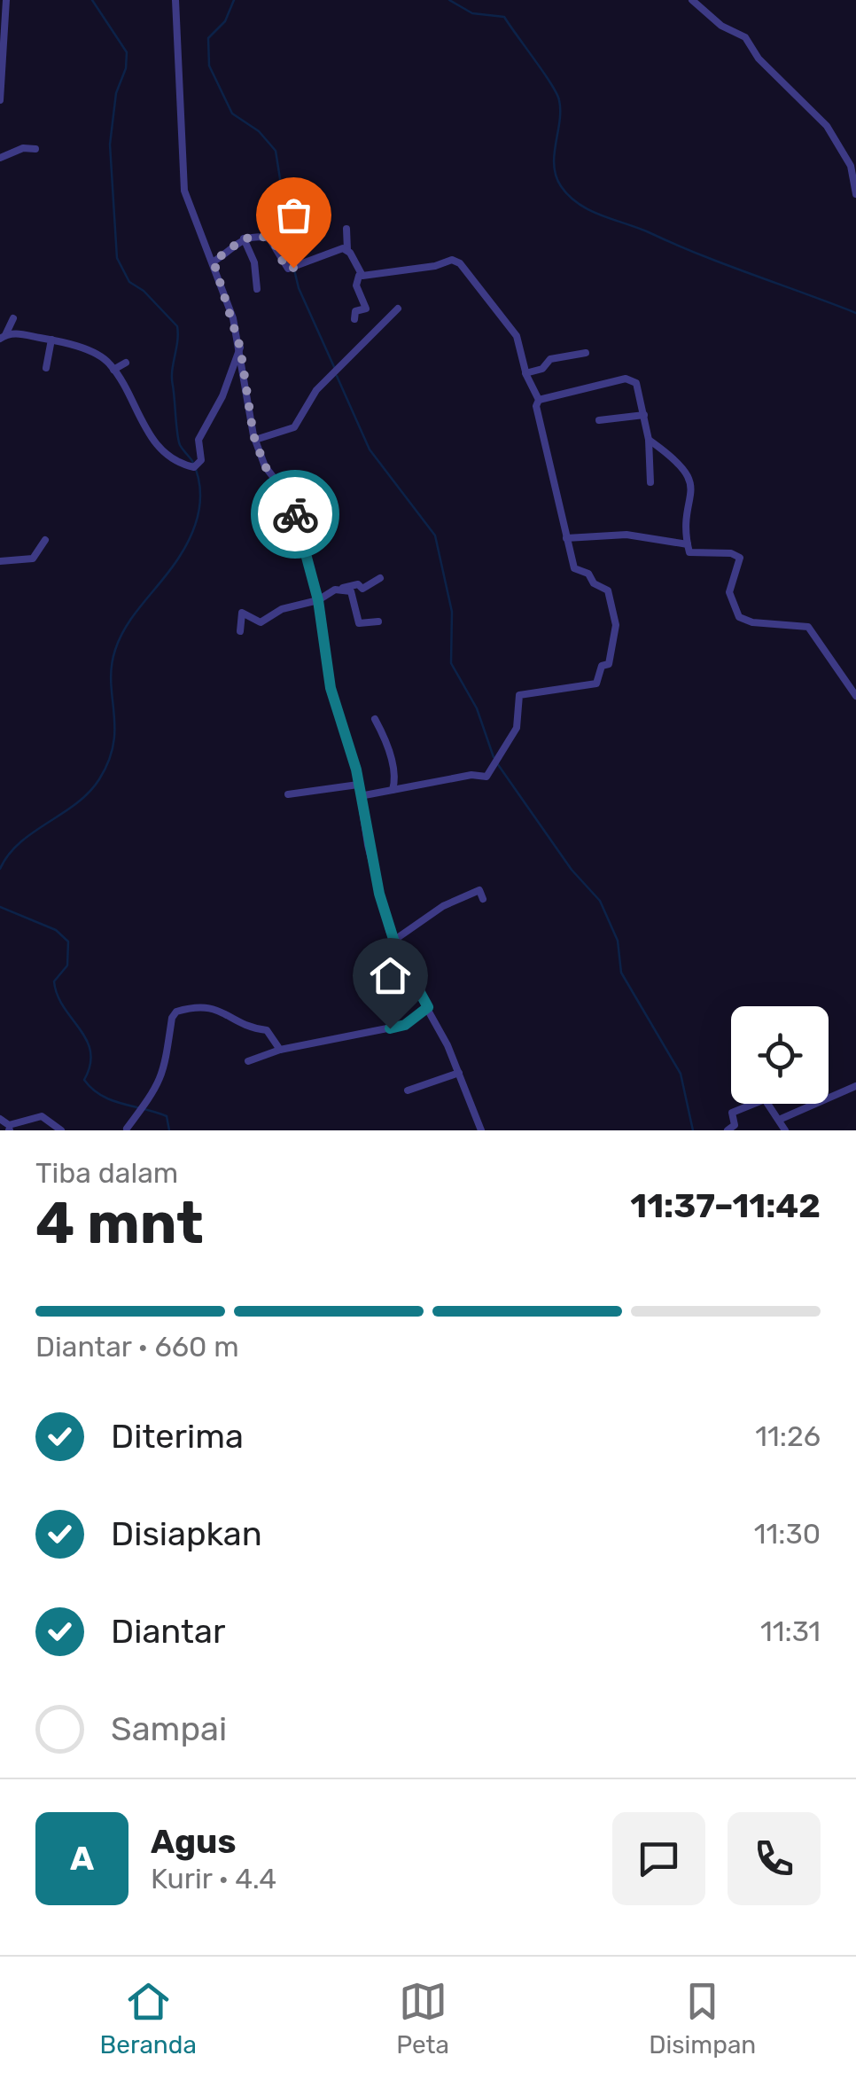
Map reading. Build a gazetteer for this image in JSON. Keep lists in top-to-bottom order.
{
  "page": {
    "heading": ["4 mnt", "Tiba dalam", "11:37–11:42"],
    "panel": ["Agus", "Kurir · 4.4"],
    "bar": "Diantar · 660 m",
    "list": [
      ["Diterima", "11:26"],
      ["Disiapkan", "11:30"],
      ["Diantar", "11:31"],
      "Sampai"
    ],
    "round": "A",
    "tabs": ["Beranda", "Peta", "Disimpan"]
  }
}
